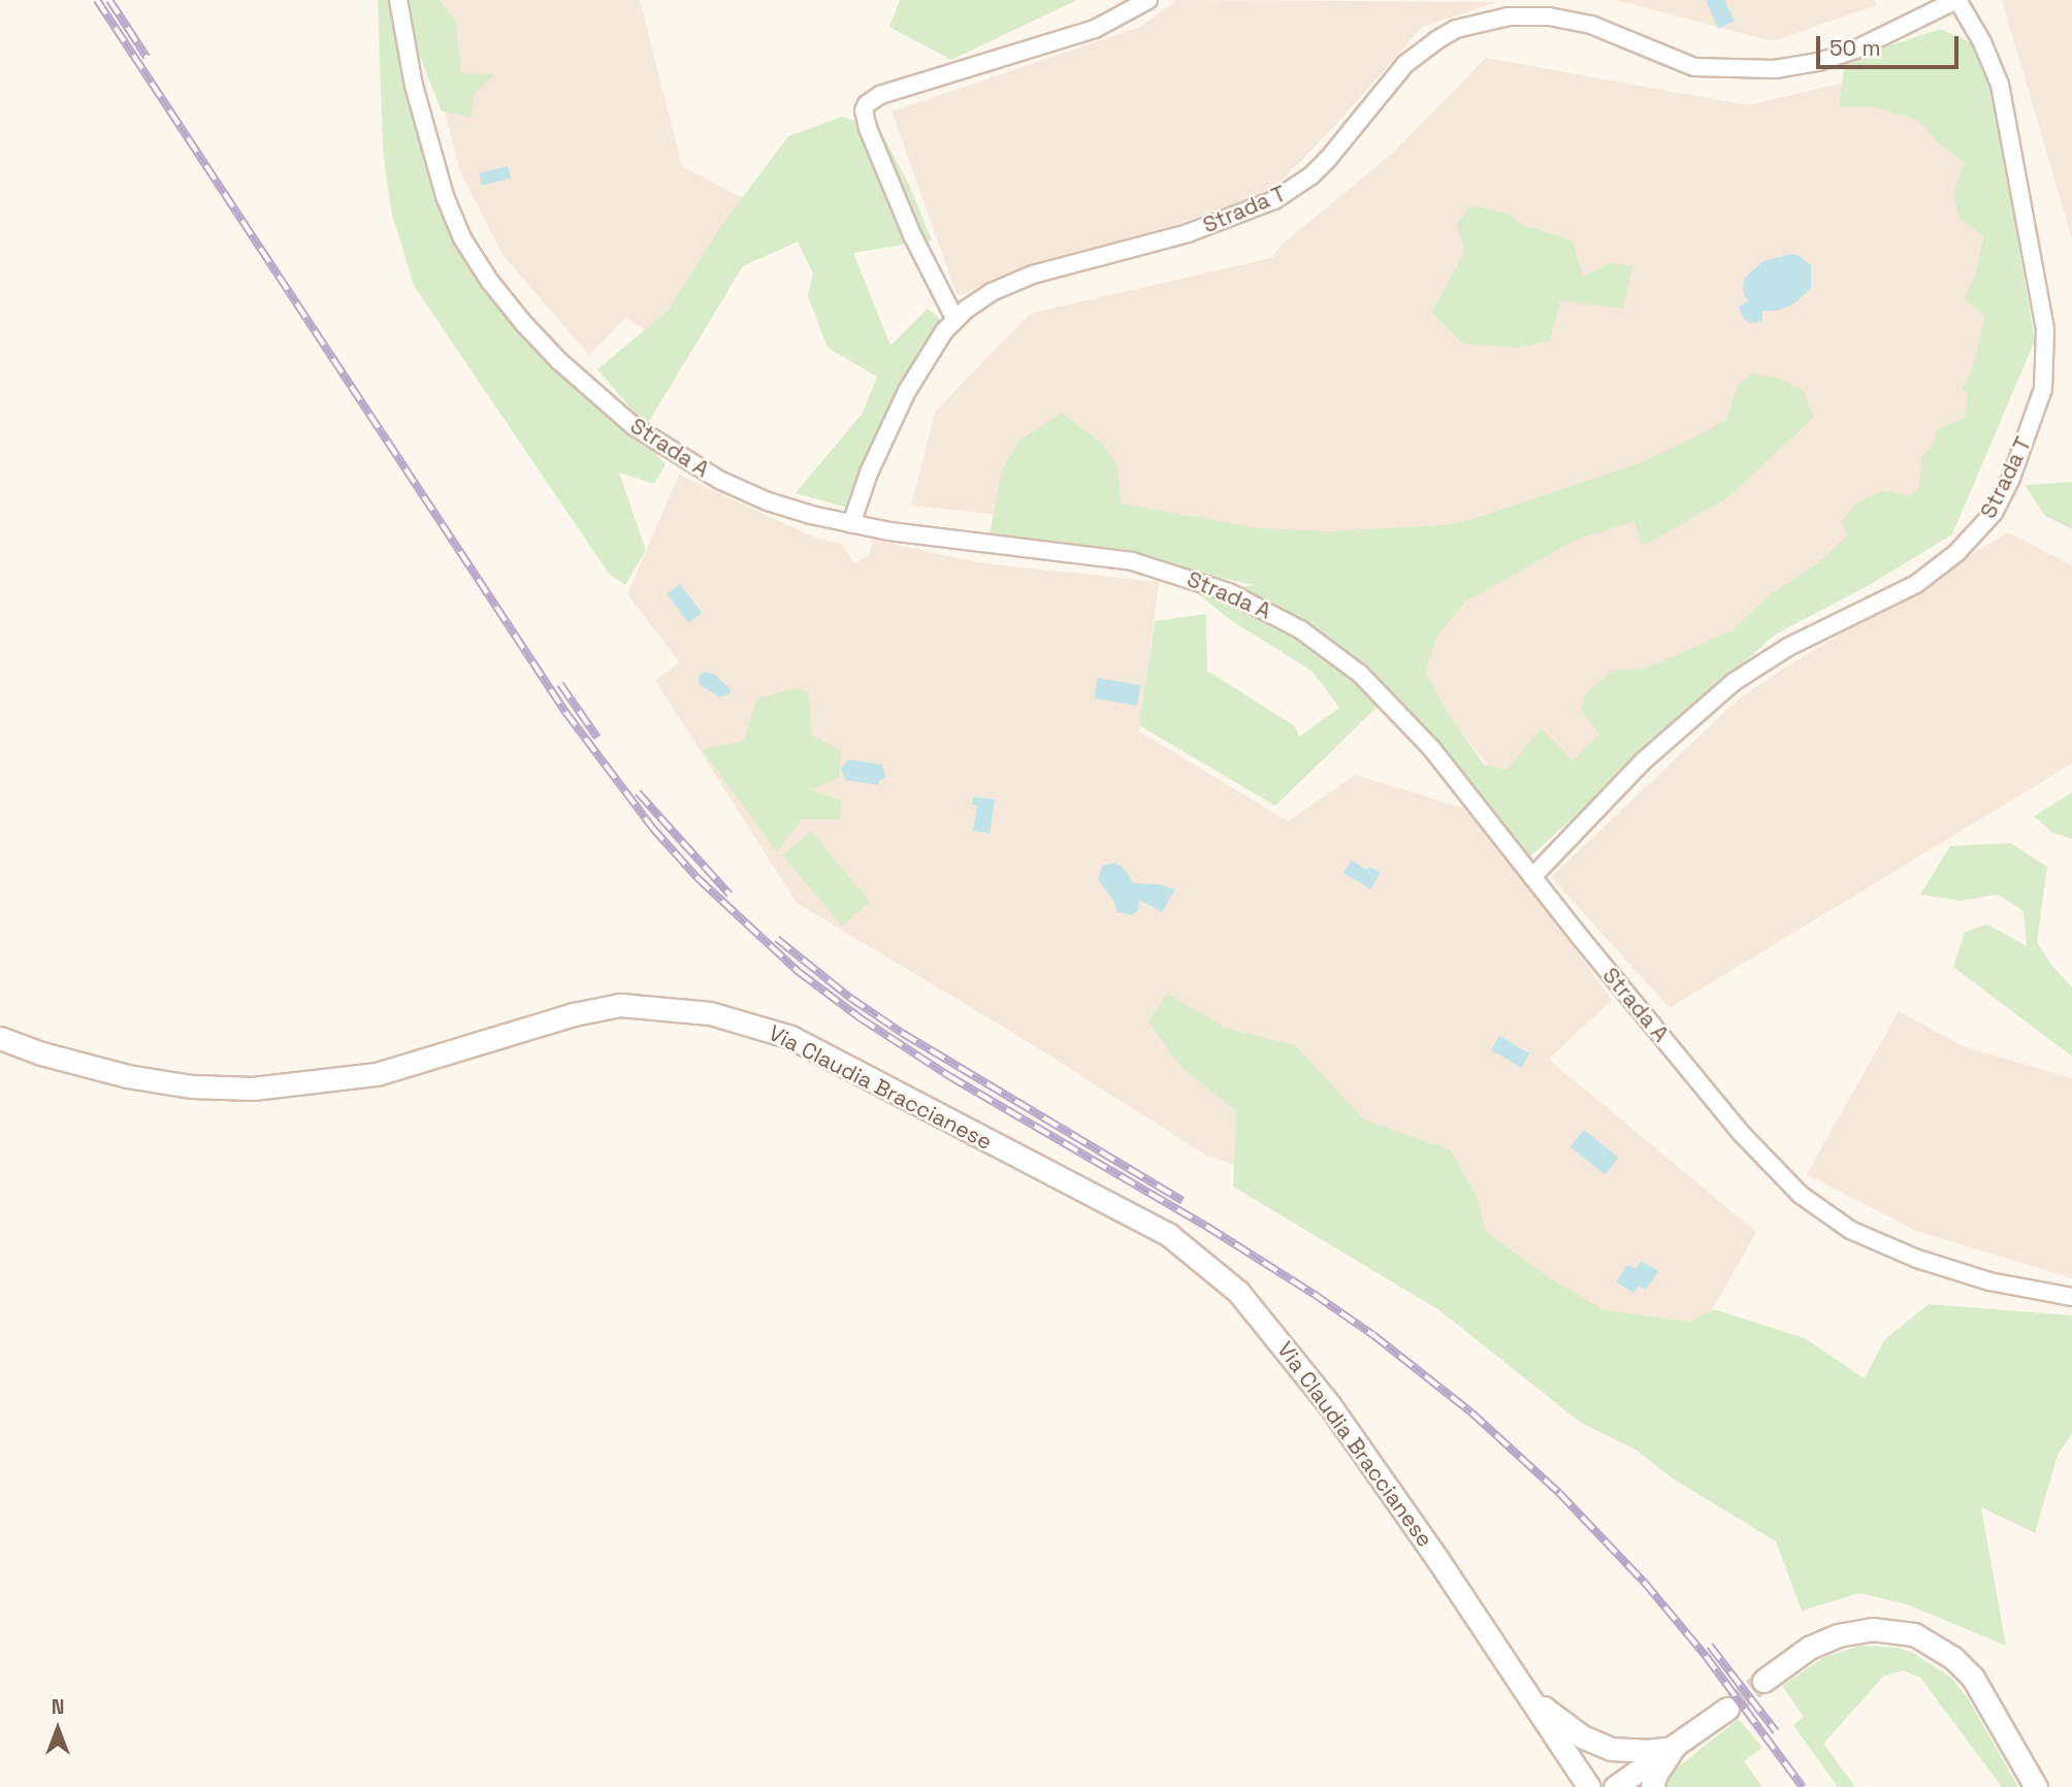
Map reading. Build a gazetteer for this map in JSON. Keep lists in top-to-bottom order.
{
  "streets": {
    "main road": ["Via Claudia Braccianese"],
    "street": ["Strada T", "Strada A"]
  },
  "crossings": [
    ["Strada T", "Strada A"]
  ],
  "scale_bar": "50 m",
  "north": "top"
}
